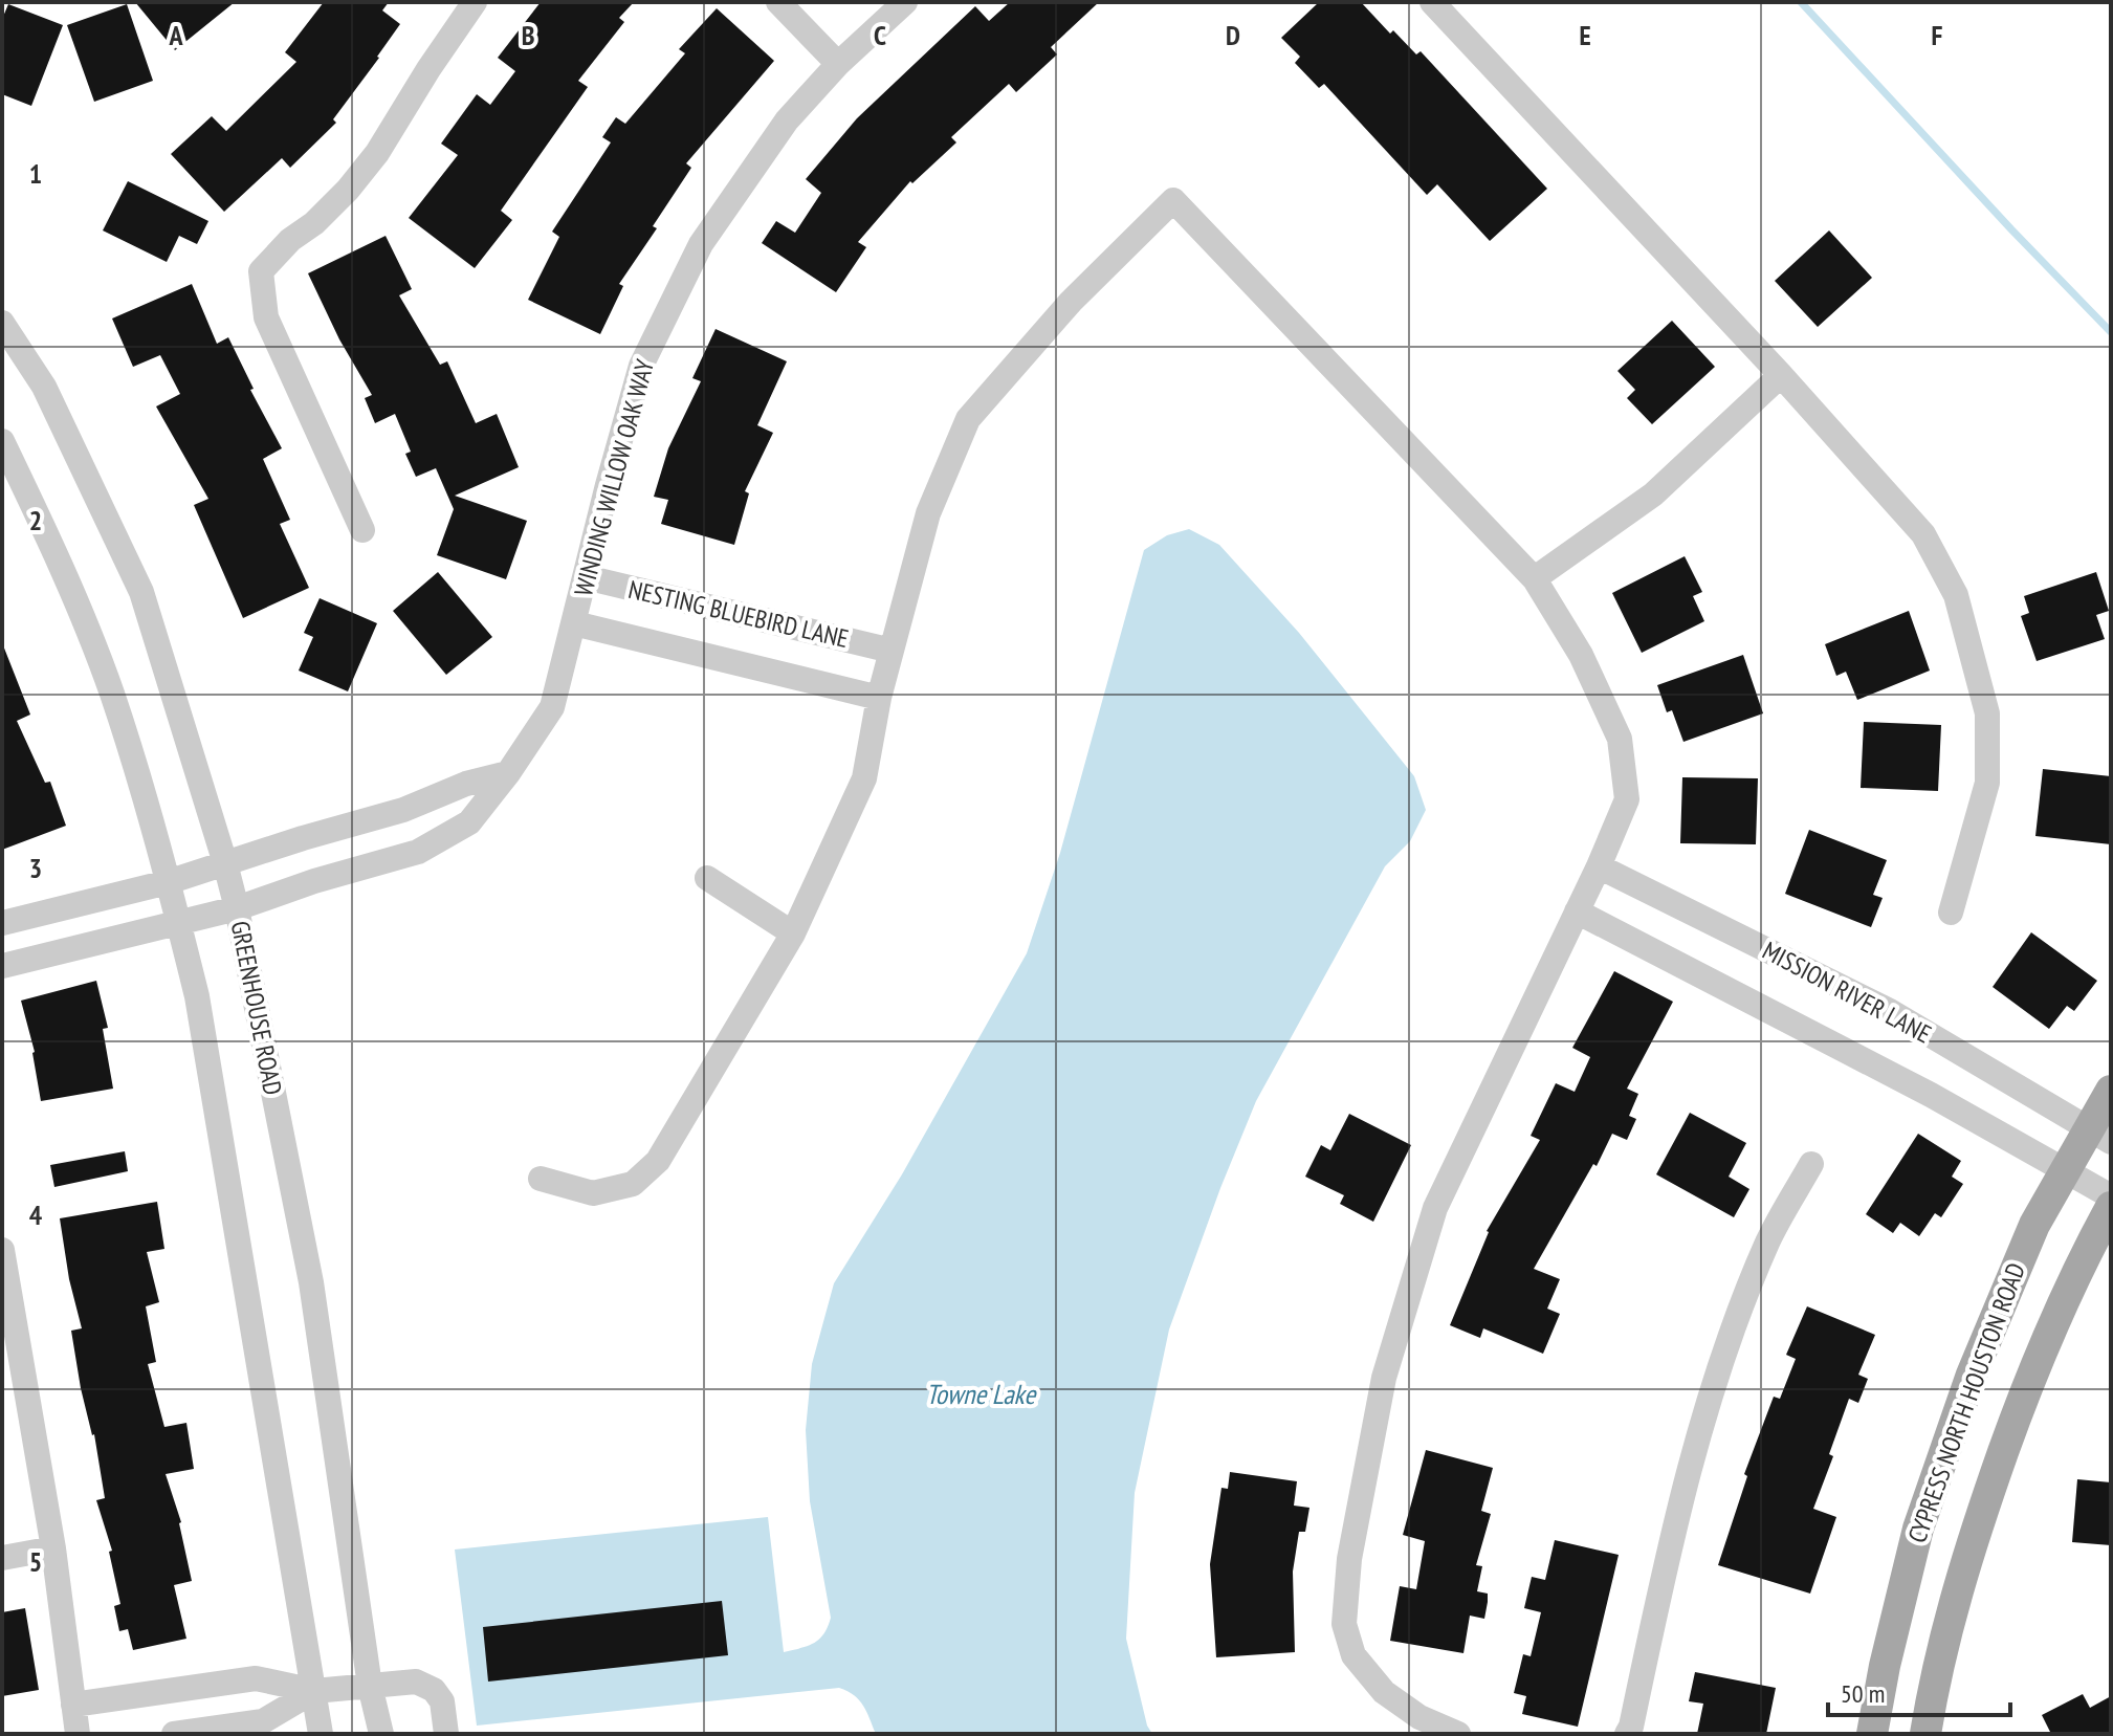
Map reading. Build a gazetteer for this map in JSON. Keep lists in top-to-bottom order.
{
  "streets": {
    "main road": ["CYPRESS NORTH HOUSTON ROAD"],
    "street": [
      "WINDING WILLOW OAK WAY",
      "NESTING BLUEBIRD LANE",
      "MISSION RIVER LANE",
      "GREENHOUSE ROAD"
    ]
  },
  "crossings": [
    ["WINDING WILLOW OAK WAY", "NESTING BLUEBIRD LANE"],
    ["WINDING WILLOW OAK WAY", "GREENHOUSE ROAD"],
    ["MISSION RIVER LANE", "CYPRESS NORTH HOUSTON ROAD"]
  ],
  "water": ["Towne Lake"],
  "scale_bar": "50 m",
  "grid": {
    "columns": [
      "A",
      "B",
      "C",
      "D",
      "E",
      "F"
    ],
    "rows": [
      "1",
      "2",
      "3",
      "4",
      "5"
    ]
  }
}
